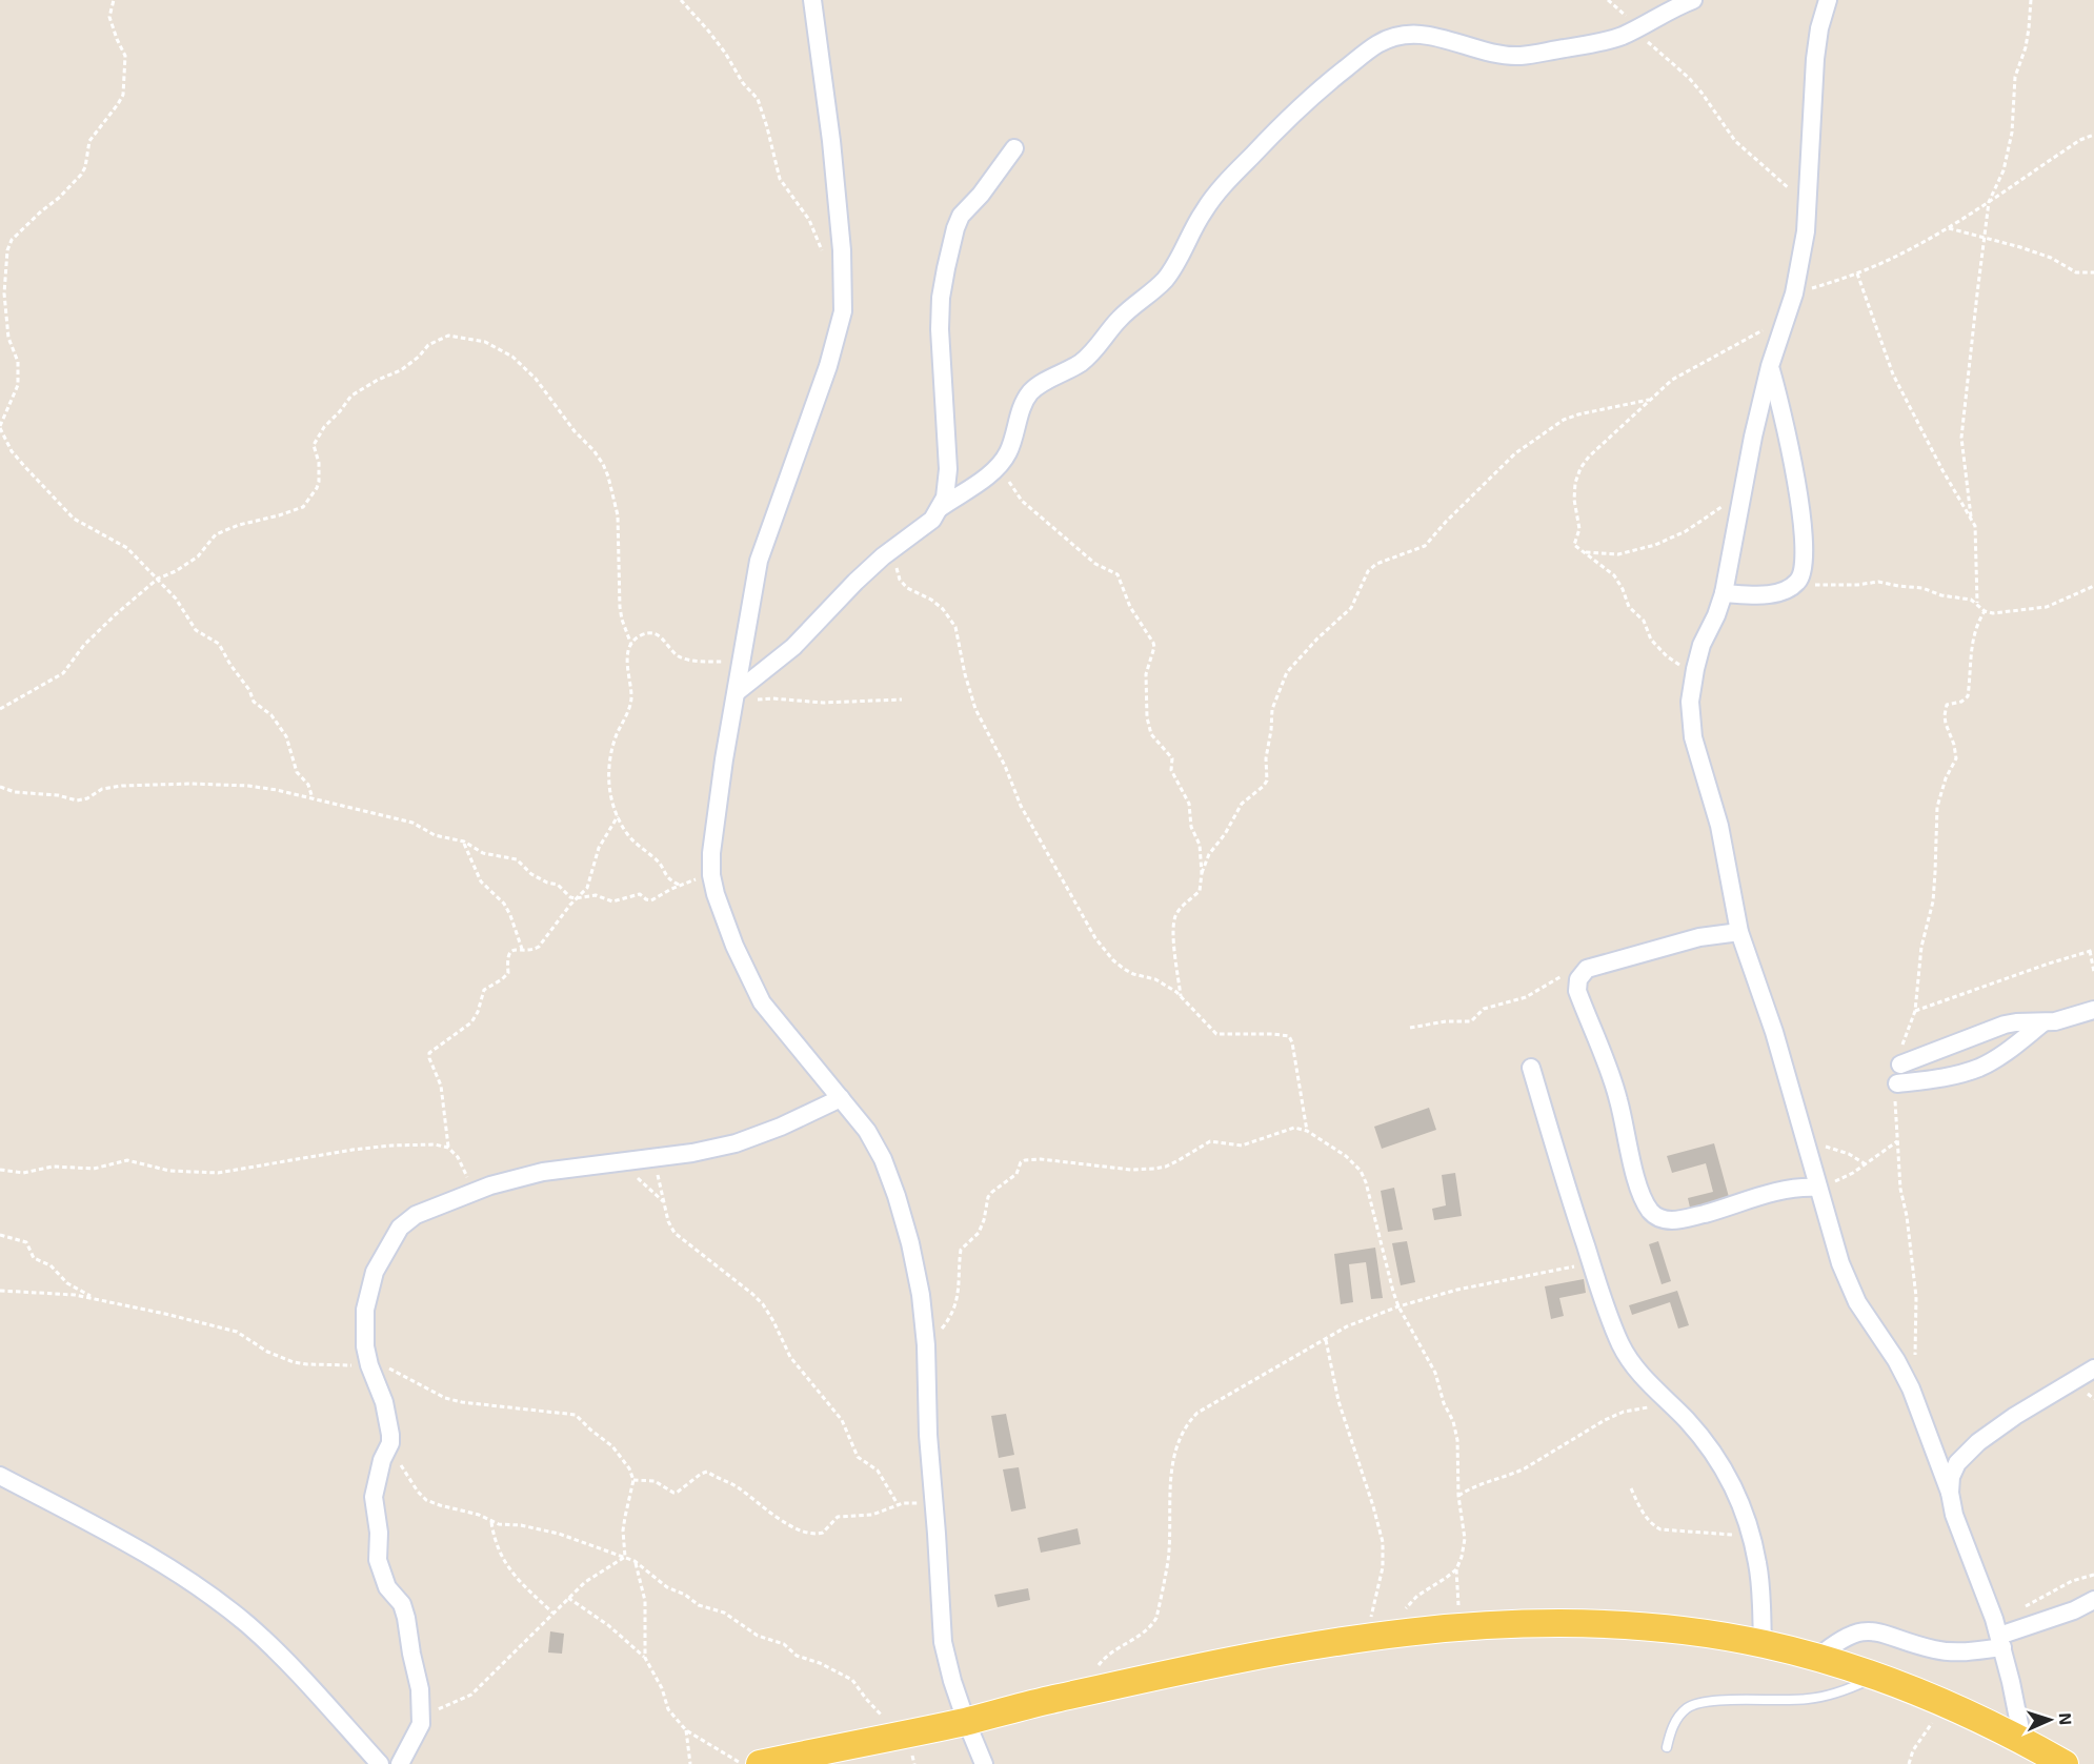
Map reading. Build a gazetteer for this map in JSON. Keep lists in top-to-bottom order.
{
  "north": "right"
}
